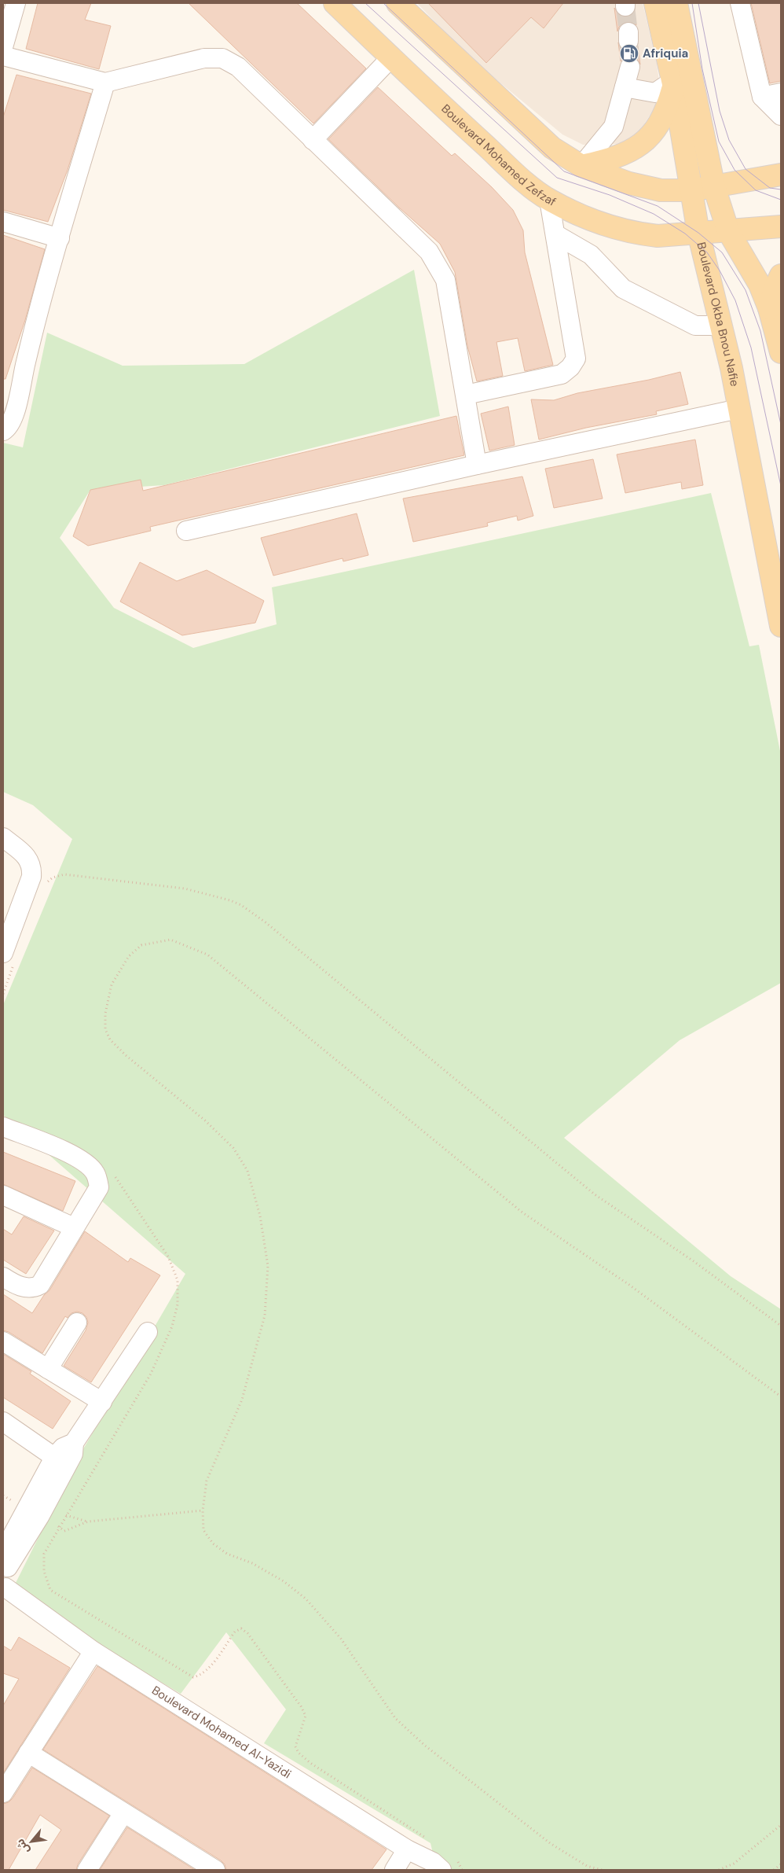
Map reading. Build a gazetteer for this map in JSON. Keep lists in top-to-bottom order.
{
  "streets": {
    "main road": ["Boulevard Mohamed Zefzaf", "Boulevard Okba Bnou Nafie"],
    "street": ["Boulevard Mohamed Al-Yazidi"]
  },
  "crossings": [
    ["Boulevard Mohamed Zefzaf", "Boulevard Okba Bnou Nafie"]
  ],
  "places": {
    "fuel station": ["Afriquia"]
  },
  "north": "bottom left"
}
